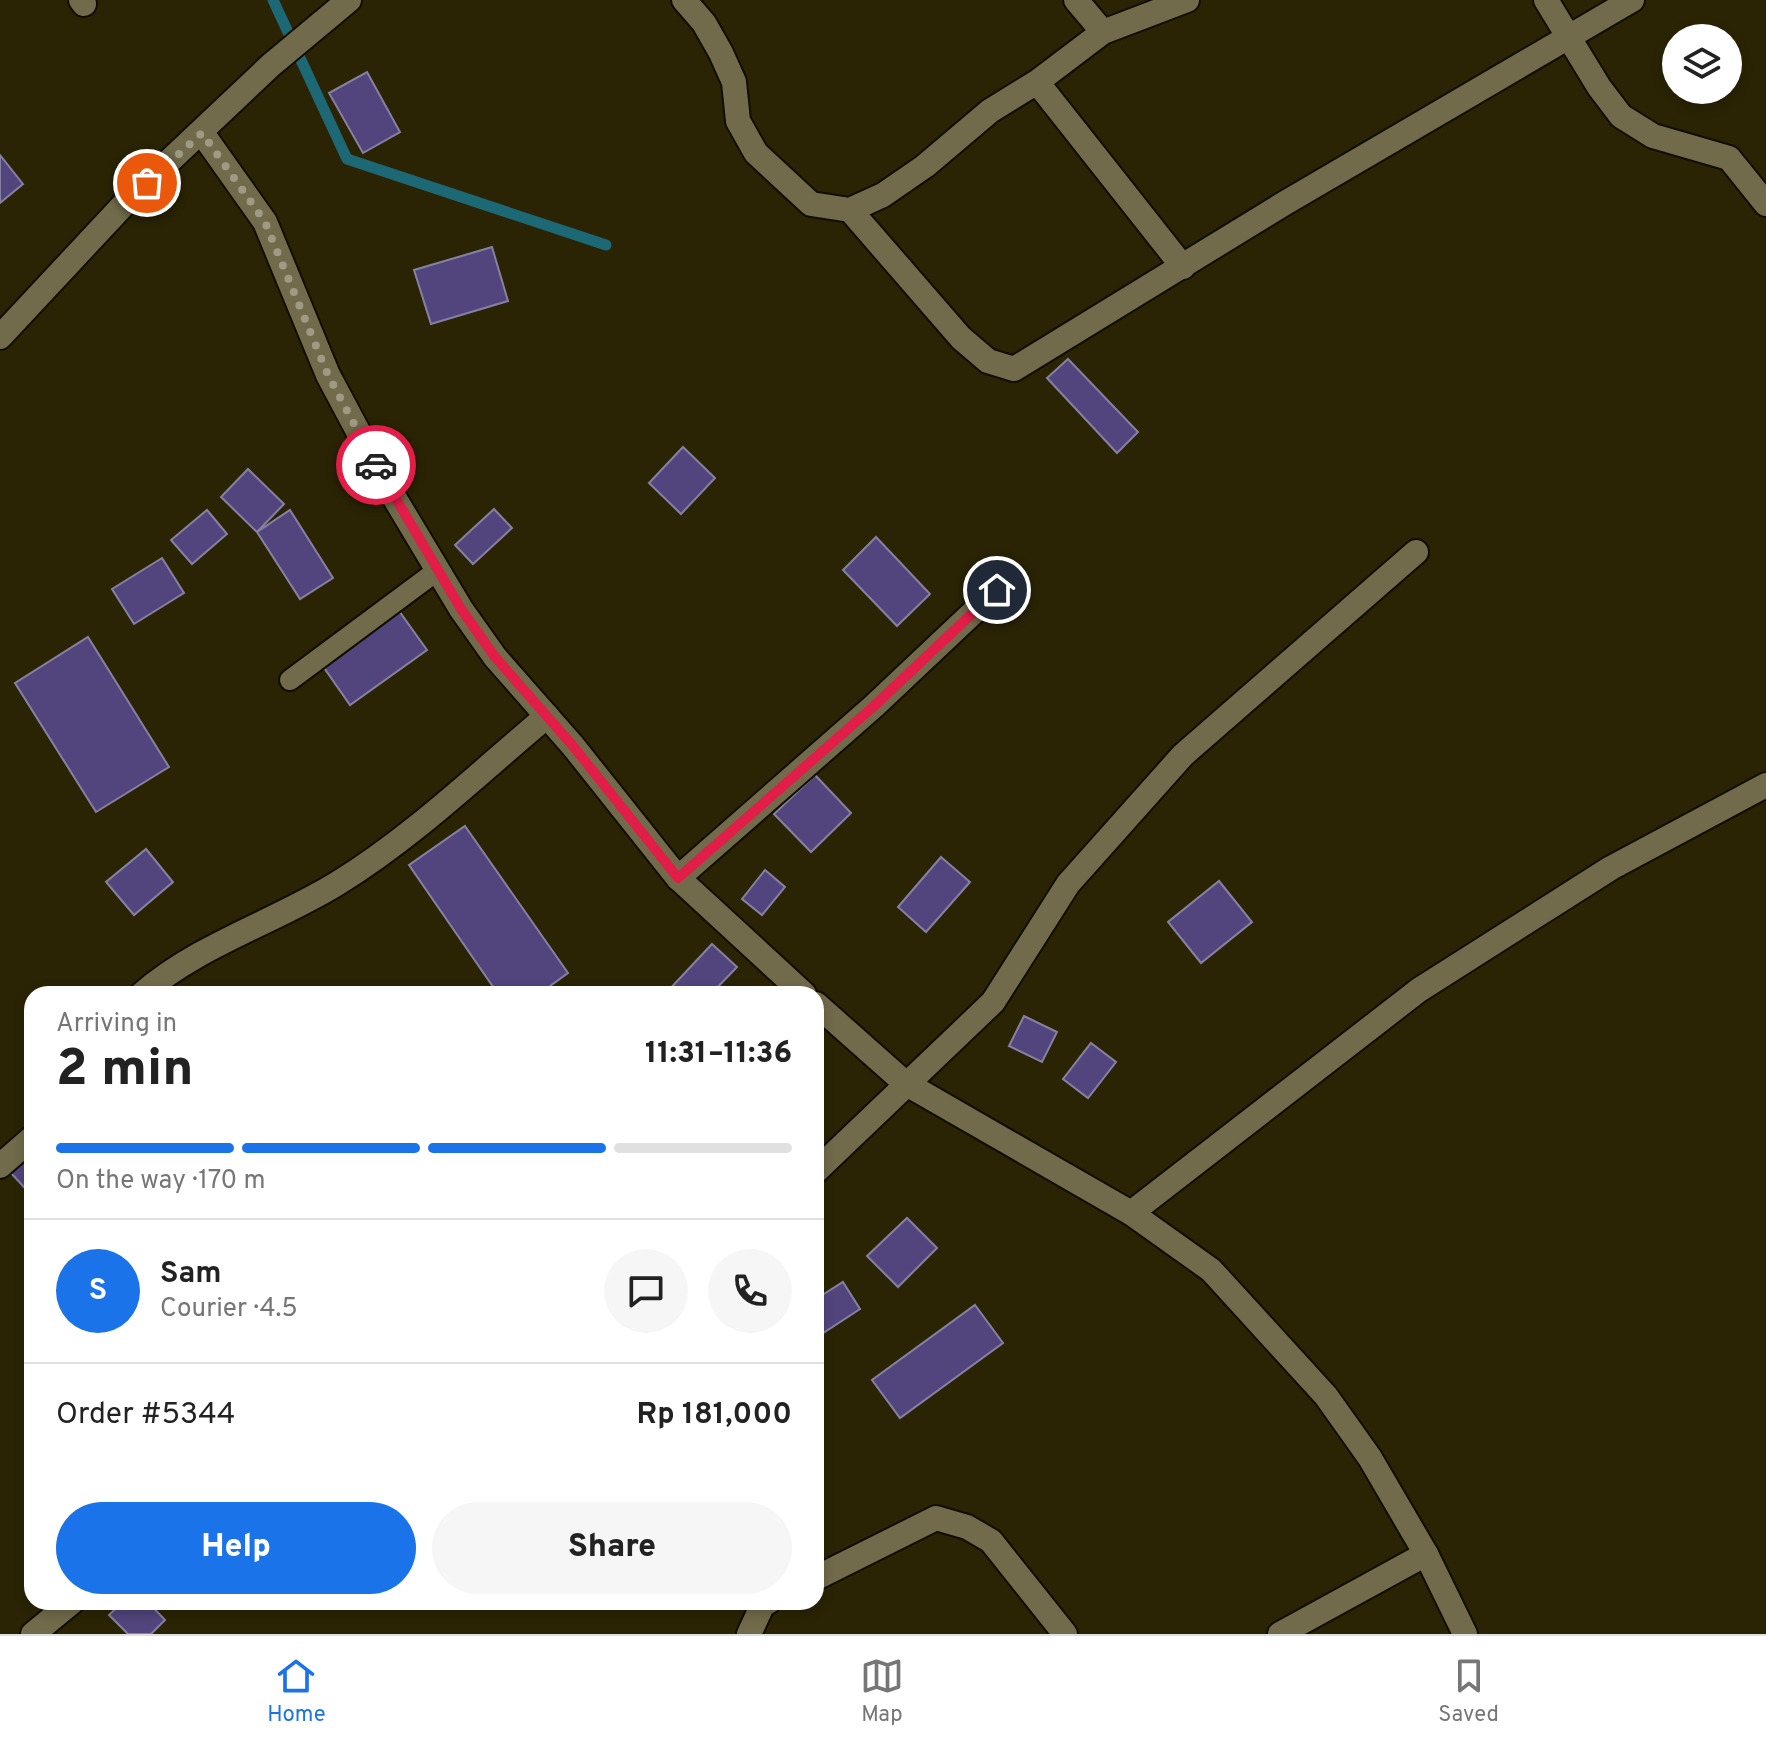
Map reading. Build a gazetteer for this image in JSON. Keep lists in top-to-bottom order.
{
  "page": {
    "heading": ["2 min", "Arriving in", "11:31–11:36"],
    "panel": [
      "Sam",
      "Courier · 4.5",
      "Order #5344",
      "Rp 181,000"
    ],
    "bar": "On the way · 170 m",
    "round": "S",
    "buttons": ["Help", "Share"],
    "tabs": ["Home", "Map", "Saved"]
  }
}
